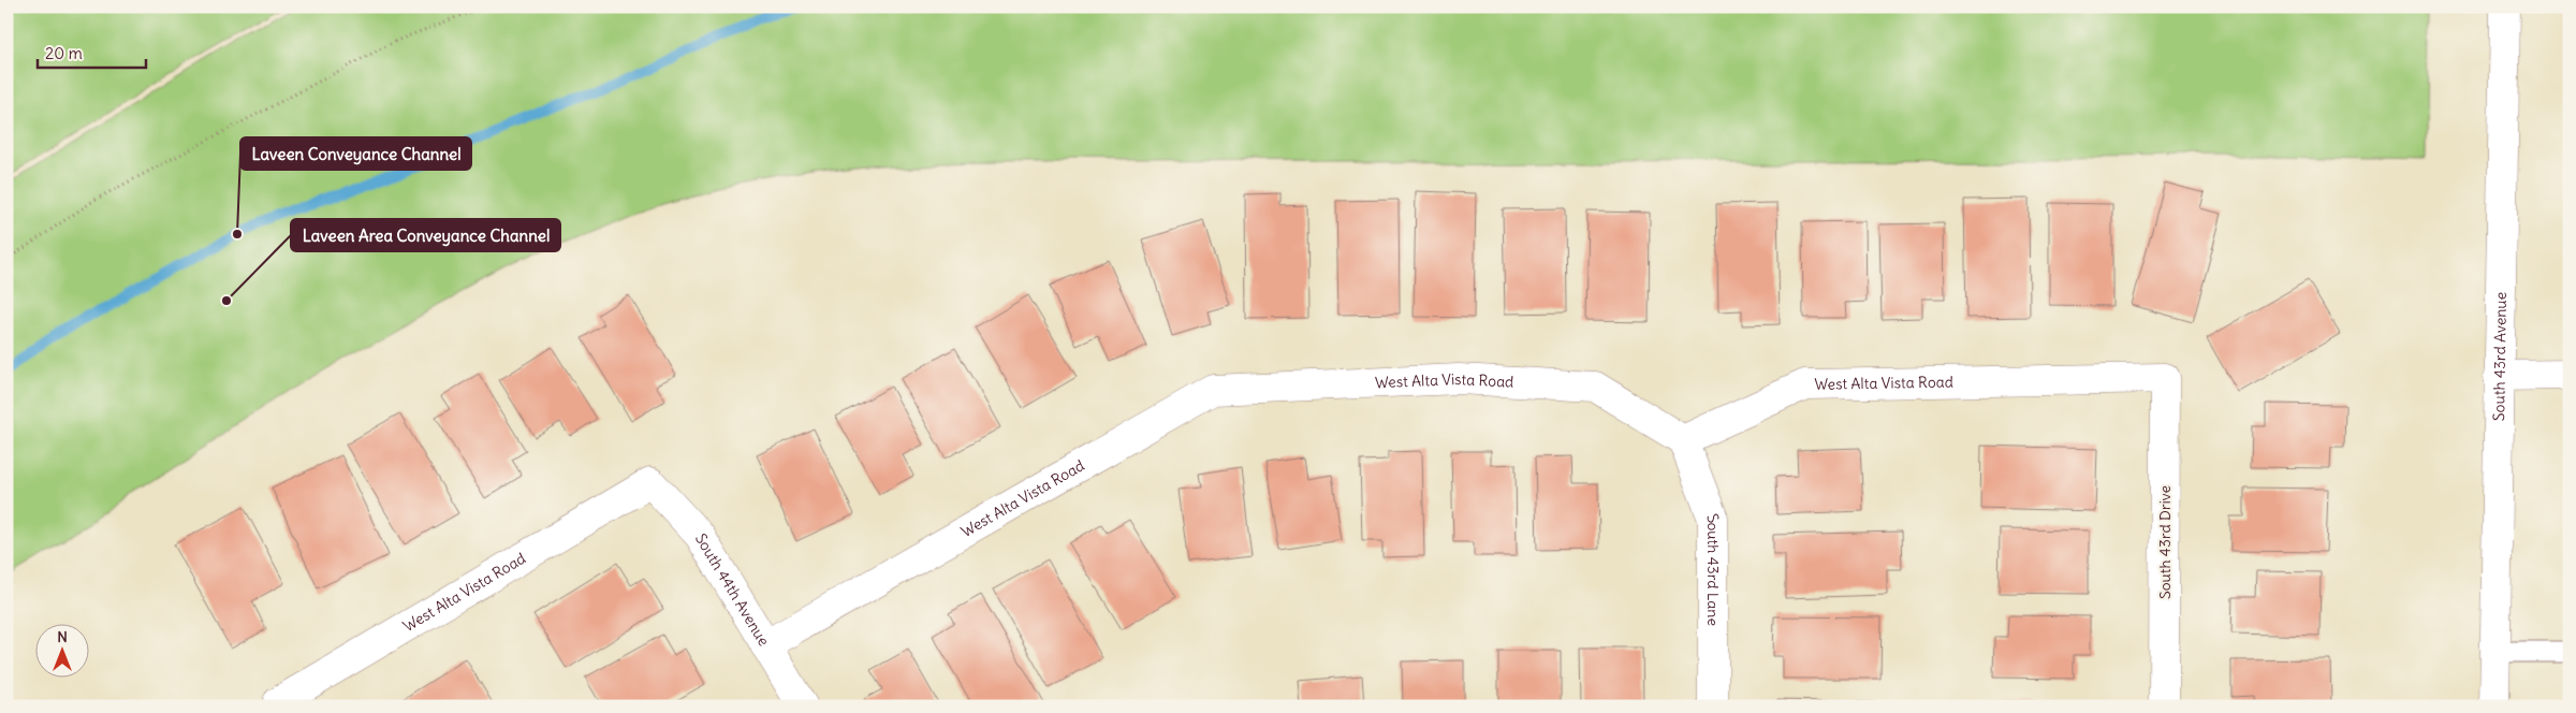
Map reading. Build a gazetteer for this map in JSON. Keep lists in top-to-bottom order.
{
  "streets": {
    "street": [
      "South 43rd Avenue",
      "West Alta Vista Road",
      "South 43rd Drive",
      "South 43rd Lane",
      "South 44th Avenue"
    ]
  },
  "crossings": [
    ["West Alta Vista Road", "South 43rd Drive"],
    ["West Alta Vista Road", "South 43rd Lane"],
    ["West Alta Vista Road", "South 44th Avenue"]
  ],
  "places": ["Laveen Conveyance Channel", "Laveen Area Conveyance Channel"],
  "scale_bar": "20 m",
  "north": "top"
}
